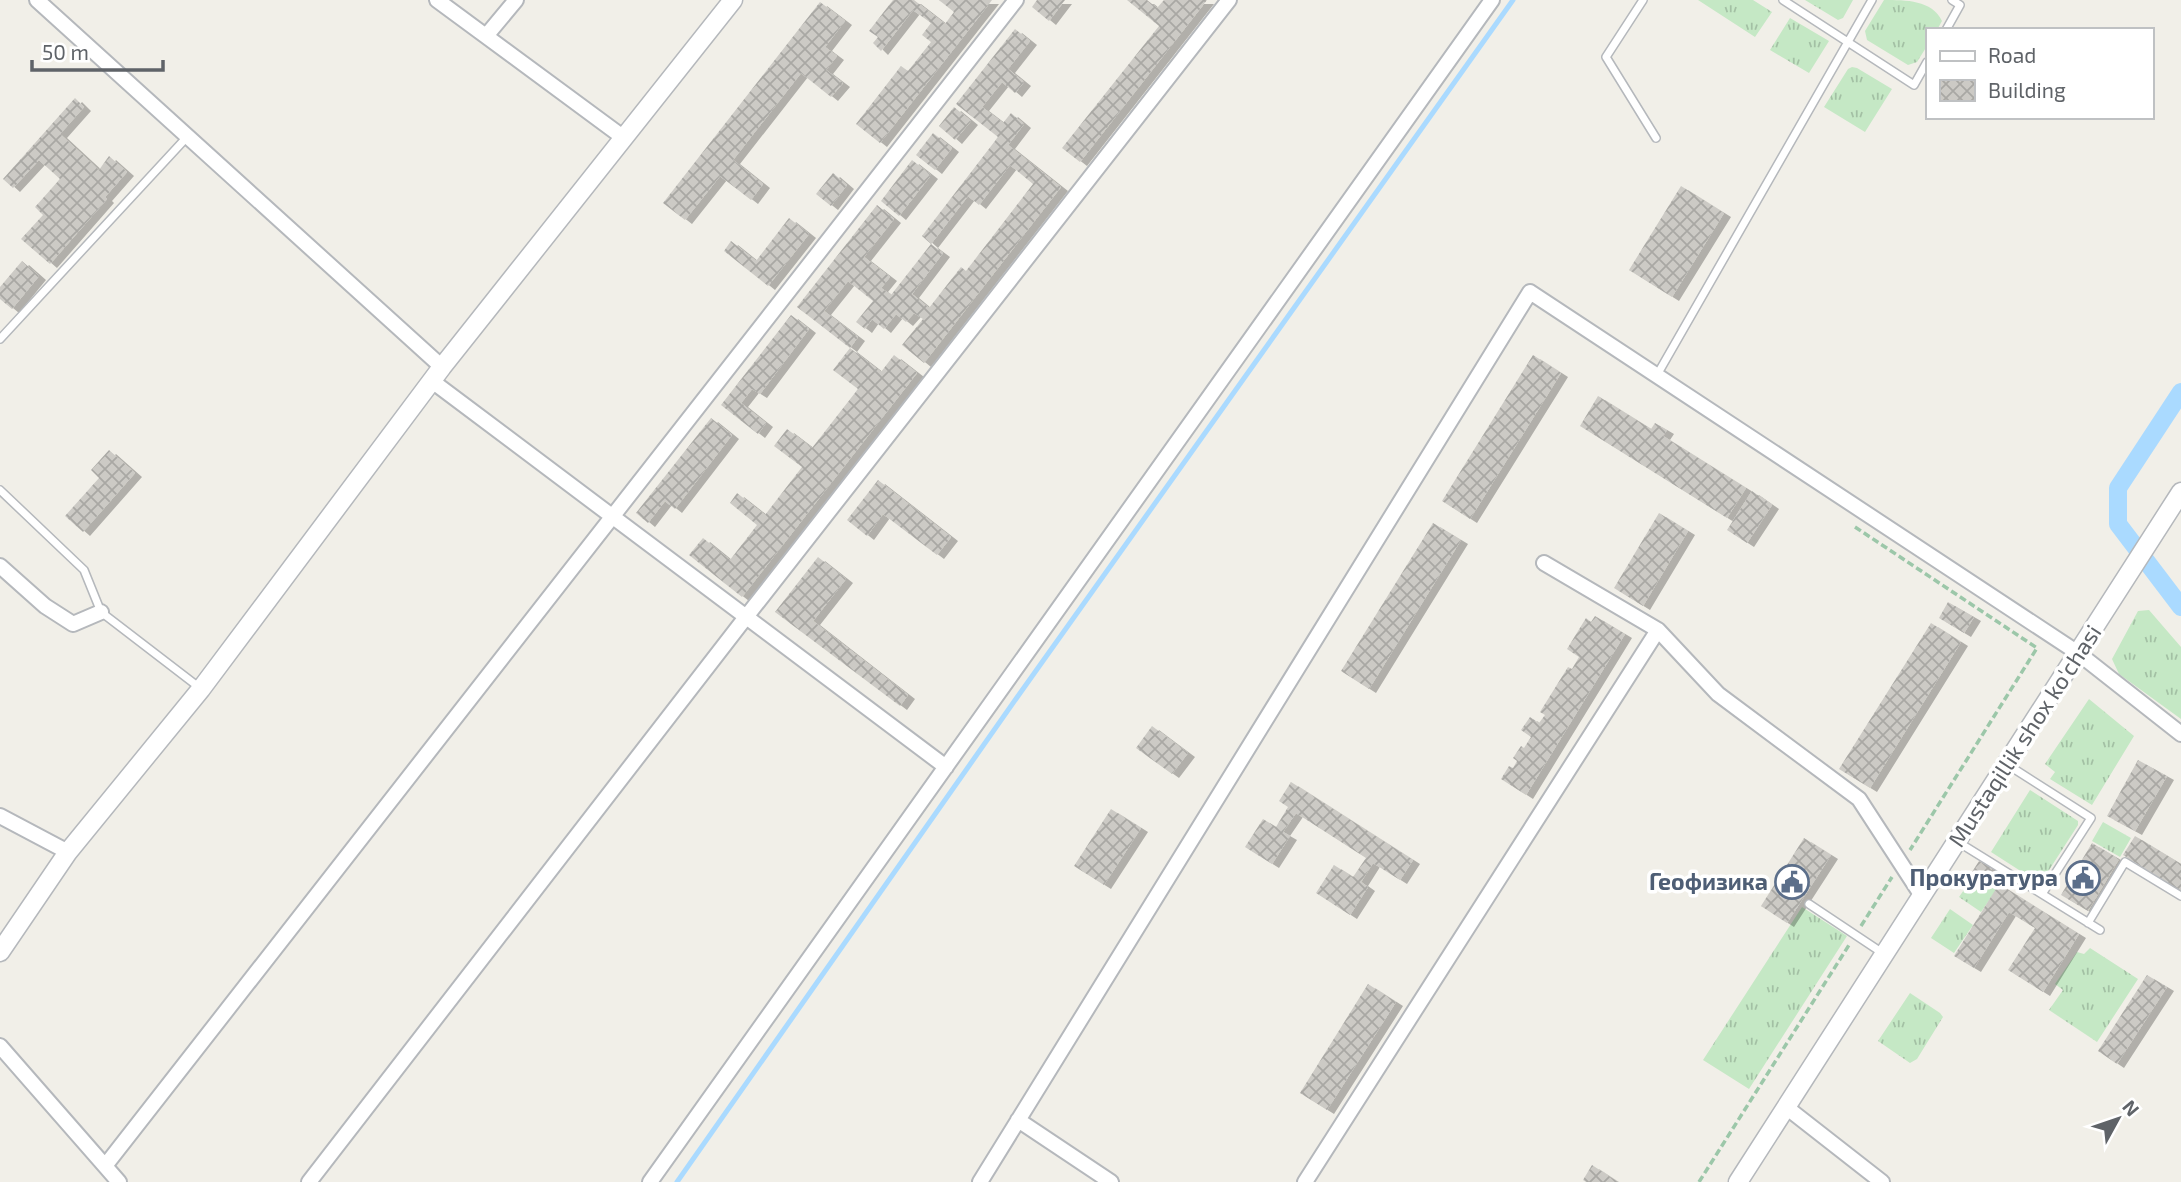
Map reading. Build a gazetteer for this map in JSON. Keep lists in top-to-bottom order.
{
  "streets": {
    "street": ["Mustaqillik shox ko'chasi"]
  },
  "places": {
    "public building": ["Прокуратура", "Геофизика"]
  },
  "legend": ["Road", "Building"],
  "scale_bar": "50 m",
  "north": "top right"
}
